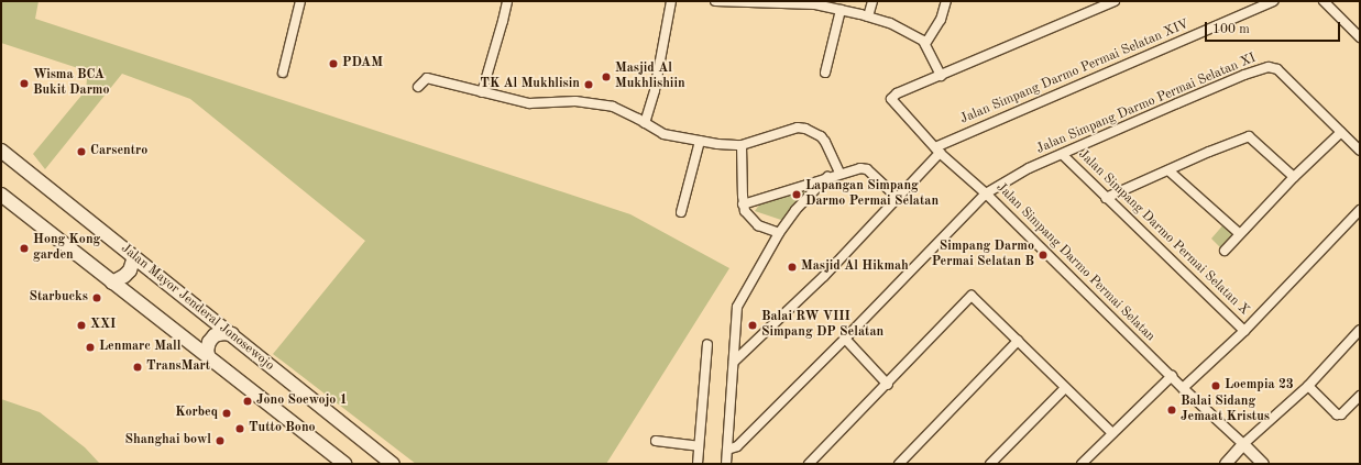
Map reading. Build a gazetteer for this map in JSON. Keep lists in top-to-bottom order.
{
  "streets": {
    "main road": ["Jalan Mayor Jenderal Jonosewojo"],
    "street": [
      "Jalan Simpang Darmo Permai Selatan XIV",
      "Jalan Simpang Darmo Permai Selatan XI",
      "Jalan Simpang Darmo Permai Selatan X",
      "Jalan Simpang Darmo Permai Selatan"
    ]
  },
  "crossings": [
    ["Jalan Simpang Darmo Permai Selatan XIV", "Jalan Simpang Darmo Permai Selatan"],
    ["Jalan Simpang Darmo Permai Selatan XI", "Jalan Simpang Darmo Permai Selatan X"],
    ["Jalan Simpang Darmo Permai Selatan XI", "Jalan Simpang Darmo Permai Selatan"]
  ],
  "places": [
    "PDAM",
    "Masjid Al Mukhlishiin",
    "Wisma BCA Bukit Darmo",
    "TK Al Mukhlisin",
    "Carsentro",
    "Lapangan Simpang Darmo Permai Selatan",
    "Hong Kong garden",
    "Simpang Darmo Permai Selatan B",
    "Masjid Al Hikmah",
    "Starbucks",
    "XXI",
    "Balai RW VIII Simpang DP Selatan",
    "Lenmarc Mall",
    "TransMart",
    "Loempia 23",
    "Jono Soewojo 1",
    "Balai Sidang Jemaat Kristus",
    "Korbeq",
    "Tutto Bono",
    "Shanghai bowl"
  ],
  "scale_bar": "100 m"
}
